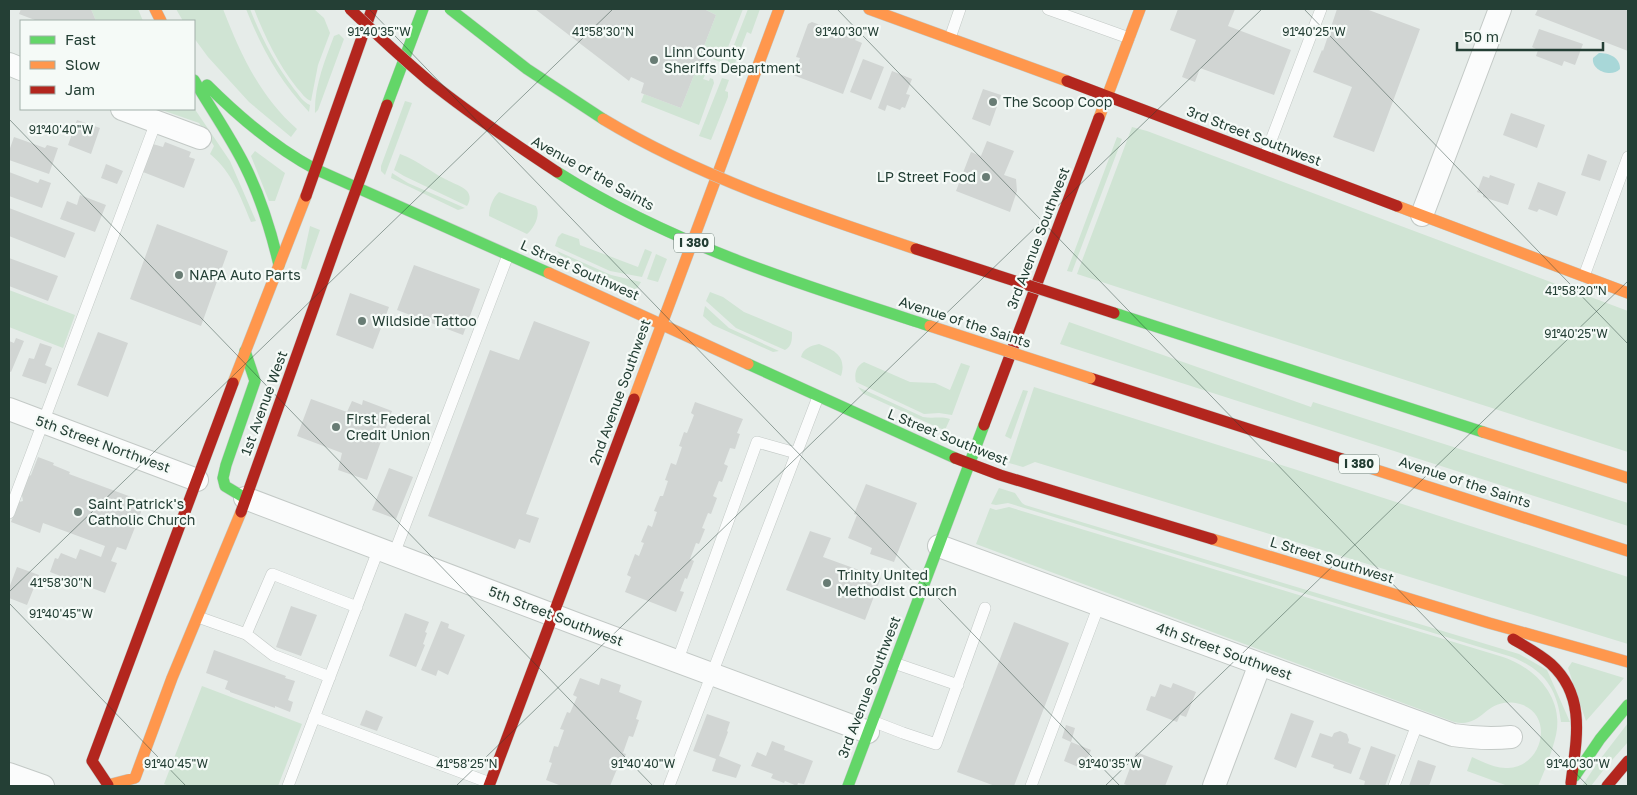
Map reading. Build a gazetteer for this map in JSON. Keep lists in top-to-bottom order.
{
  "streets": {
    "main road": [
      "3rd Street Southwest",
      "Avenue of the Saints",
      "3rd Avenue Southwest",
      "I 380",
      "L Street Southwest",
      "2nd Avenue Southwest",
      "1st Avenue West"
    ],
    "street": ["5th Street Northwest", "5th Street Southwest", "4th Street Southwest"]
  },
  "crossings": [
    ["3rd Street Southwest", "3rd Avenue Southwest"],
    ["3rd Avenue Southwest", "L Street Southwest"],
    ["3rd Avenue Southwest", "5th Street Southwest"],
    ["3rd Avenue Southwest", "4th Street Southwest"],
    ["L Street Southwest", "2nd Avenue Southwest"],
    ["L Street Southwest", "1st Avenue West"],
    ["2nd Avenue Southwest", "5th Street Southwest"],
    ["1st Avenue West", "5th Street Northwest"],
    ["1st Avenue West", "5th Street Southwest"]
  ],
  "places": [
    "Linn County Sheriffs Department",
    "The Scoop Coop",
    "LP Street Food",
    "NAPA Auto Parts",
    "Wildside Tattoo",
    "First Federal Credit Union",
    "Saint Patrick's Catholic Church",
    "Trinity United Methodist Church"
  ],
  "legend": ["Fast", "Slow", "Jam"],
  "scale_bar": "50 m",
  "coordinates": [
    "41°58'30\"N",
    "91°40'25\"W",
    "91°40'35\"W",
    "91°40'30\"W",
    "91°40'40\"W",
    "41°58'20\"N",
    "91°40'45\"W",
    "41°58'25\"N"
  ]
}
